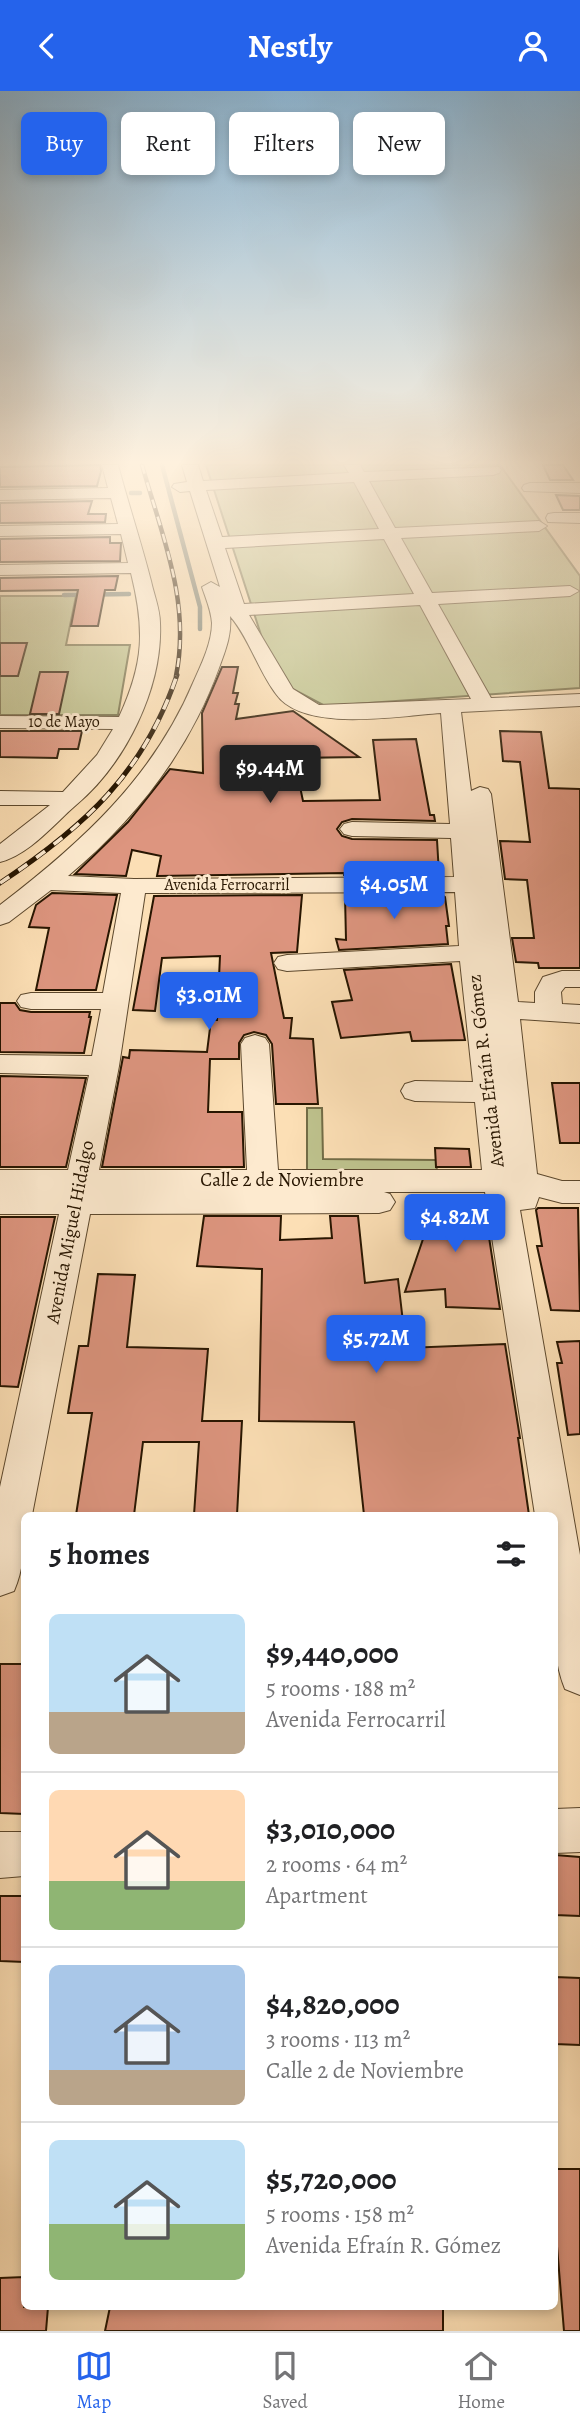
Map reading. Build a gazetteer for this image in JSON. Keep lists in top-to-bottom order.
{
  "streets": {
    "street": [
      "10 de Mayo",
      "Avenida Ferrocarril",
      "Avenida Efraín R. Gómez",
      "Calle 2 de Noviembre",
      "Avenida Miguel Hidalgo"
    ]
  },
  "crossings": [
    ["Avenida Ferrocarril", "Avenida Efraín R. Gómez"],
    ["Avenida Ferrocarril", "Avenida Miguel Hidalgo"],
    ["Avenida Efraín R. Gómez", "Calle 2 de Noviembre"],
    ["Calle 2 de Noviembre", "Avenida Miguel Hidalgo"]
  ],
  "page": {
    "header": "Nestly",
    "chip": [
      "Buy",
      "Rent",
      "Filters",
      "New"
    ],
    "price": [
      "$9.44M",
      "$4.05M",
      "$3.01M",
      "$4.82M",
      "$5.72M"
    ],
    "heading": "5 homes",
    "list": [
      {
        "name": "$9,440,000",
        "note": "5 rooms · 188 m² · Avenida Ferrocarril"
      },
      {
        "name": "$3,010,000",
        "note": "2 rooms · 64 m² · Apartment"
      },
      {
        "name": "$4,820,000",
        "note": "3 rooms · 113 m² · Calle 2 de Noviembre"
      },
      {
        "name": "$5,720,000",
        "note": "5 rooms · 158 m² · Avenida Efraín R. Gómez"
      }
    ],
    "tabs": ["Map", "Saved", "Home"]
  }
}
